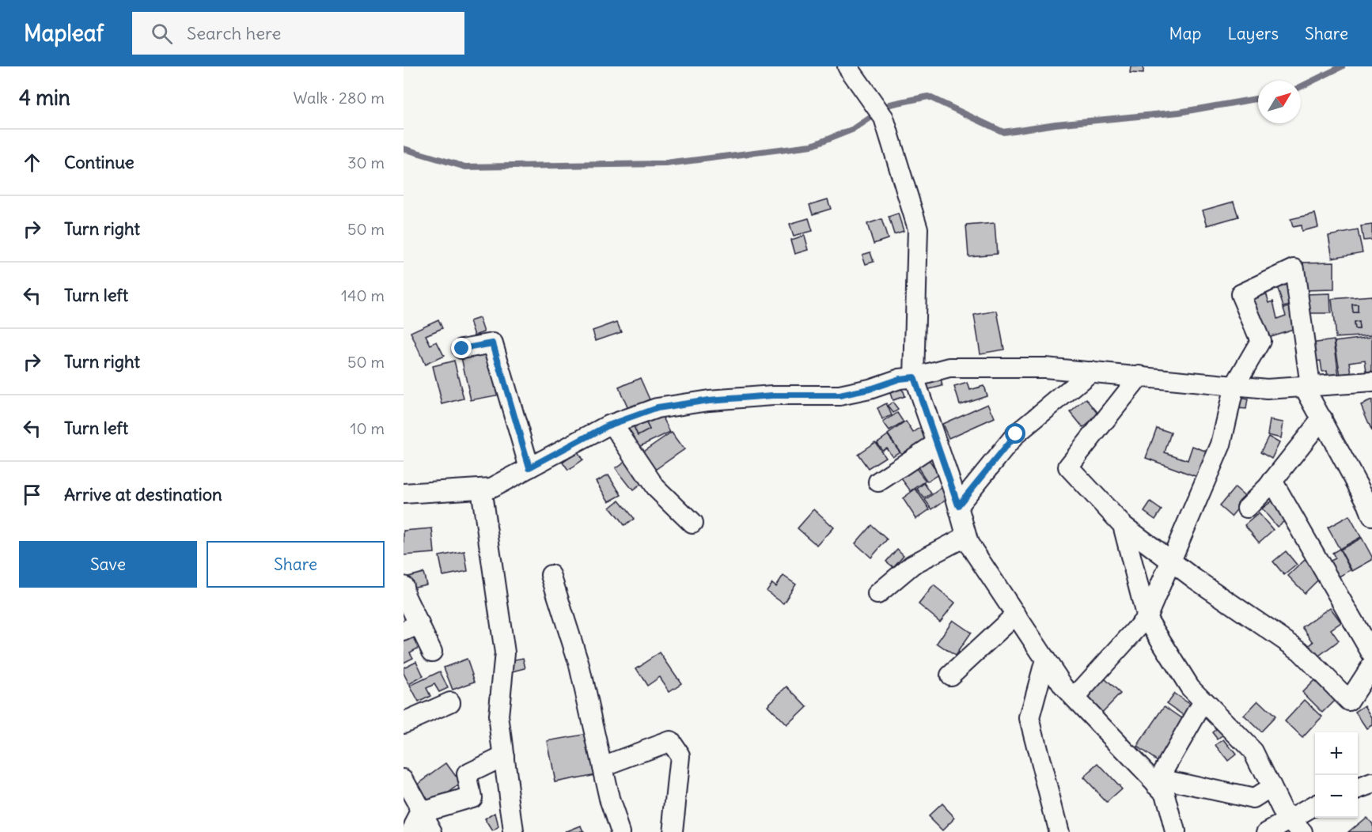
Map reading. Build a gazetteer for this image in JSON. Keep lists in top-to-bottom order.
{
  "north": "top right",
  "page": {
    "header": "Mapleaf",
    "search": "Search here",
    "nav": ["Map", "Layers", "Share"],
    "heading": ["4 min", "Walk · 280 m"],
    "list": [
      ["Continue", "30 m"],
      ["Turn right", "50 m"],
      ["Turn left", "140 m"],
      ["Turn right", "50 m"],
      ["Turn left", "10 m"],
      "Arrive at destination"
    ],
    "buttons": ["Save", "Share"],
    "map_buttons": ["+", "−"]
  }
}
